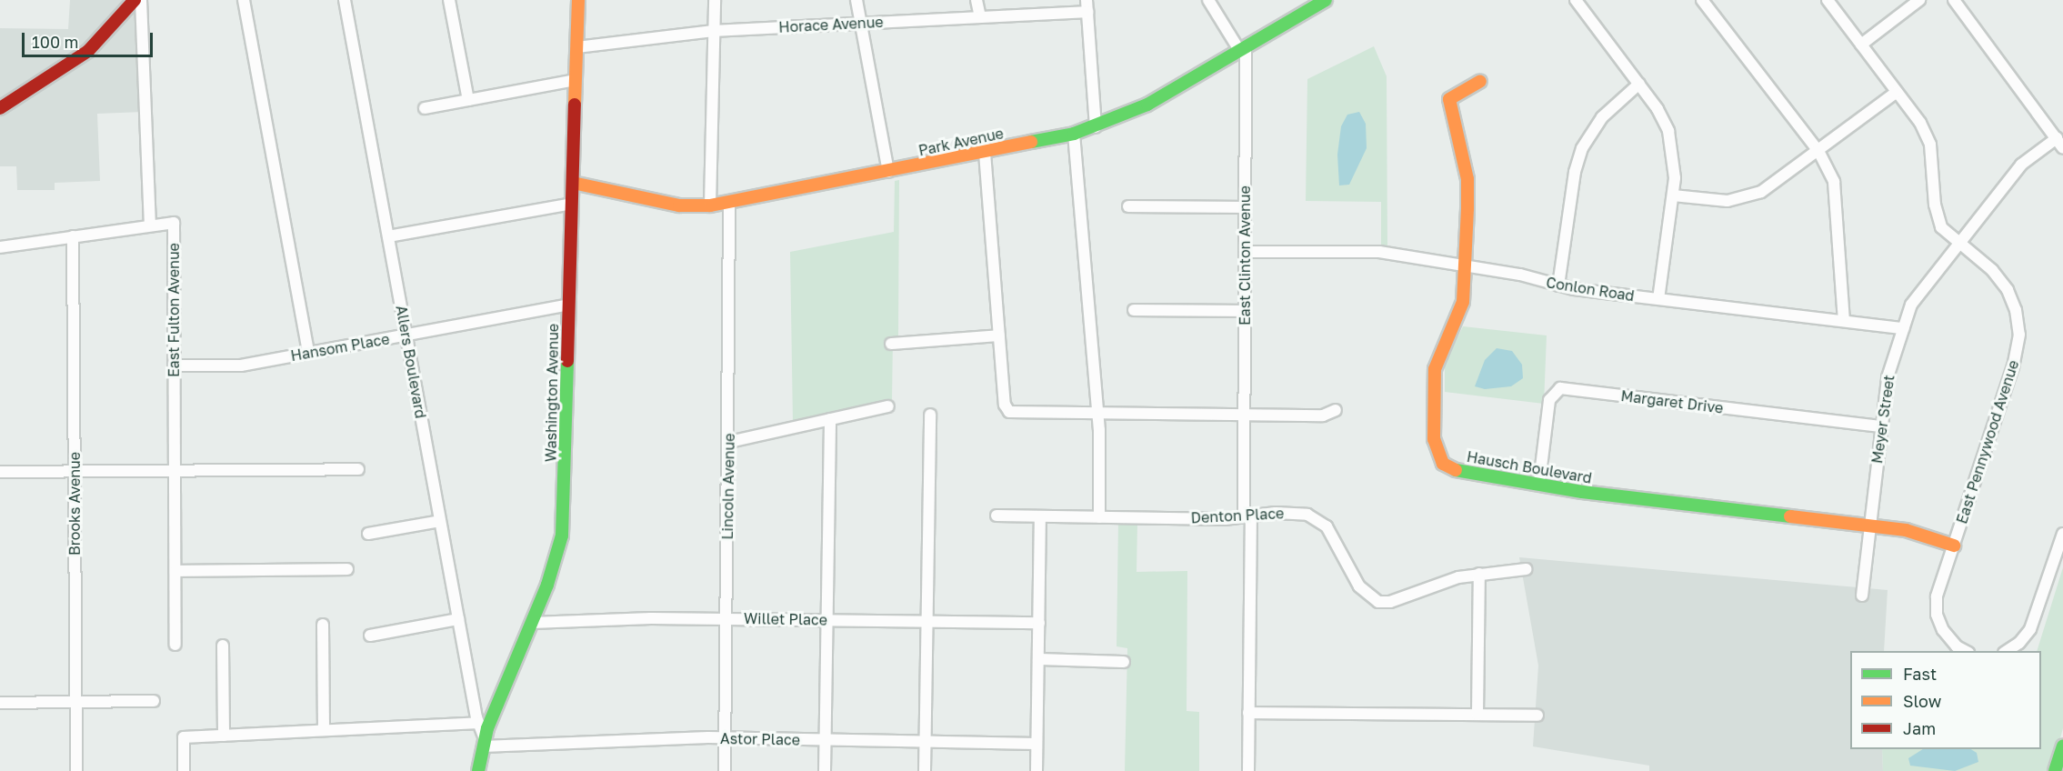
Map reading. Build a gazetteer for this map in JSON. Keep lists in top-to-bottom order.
{
  "streets": {
    "main road": ["Park Avenue", "Washington Avenue", "Hausch Boulevard"],
    "street": [
      "Horace Avenue",
      "East Clinton Avenue",
      "Conlon Road",
      "East Fulton Avenue",
      "Hansom Place",
      "Allers Boulevard",
      "Margaret Drive",
      "Meyer Street",
      "East Pennywood Avenue",
      "Lincoln Avenue",
      "Brooks Avenue",
      "Denton Place",
      "Willet Place",
      "Astor Place"
    ]
  },
  "crossings": [
    ["Horace Avenue", "Washington Avenue"],
    ["Park Avenue", "East Clinton Avenue"],
    ["Park Avenue", "Washington Avenue"],
    ["Park Avenue", "Lincoln Avenue"],
    ["East Clinton Avenue", "Conlon Road"],
    ["East Clinton Avenue", "Denton Place"],
    ["Conlon Road", "Meyer Street"],
    ["Conlon Road", "Hausch Boulevard"],
    ["East Fulton Avenue", "Hansom Place"],
    ["Hansom Place", "Allers Boulevard"],
    ["Hansom Place", "Washington Avenue"],
    ["Allers Boulevard", "Washington Avenue"],
    ["Allers Boulevard", "Astor Place"],
    ["Washington Avenue", "Willet Place"],
    ["Washington Avenue", "Astor Place"],
    ["Margaret Drive", "Meyer Street"],
    ["Margaret Drive", "Hausch Boulevard"],
    ["Meyer Street", "East Pennywood Avenue"],
    ["Meyer Street", "Hausch Boulevard"],
    ["East Pennywood Avenue", "Hausch Boulevard"],
    ["Lincoln Avenue", "Willet Place"],
    ["Lincoln Avenue", "Astor Place"]
  ],
  "legend": ["Fast", "Slow", "Jam"],
  "scale_bar": "100 m"
}
